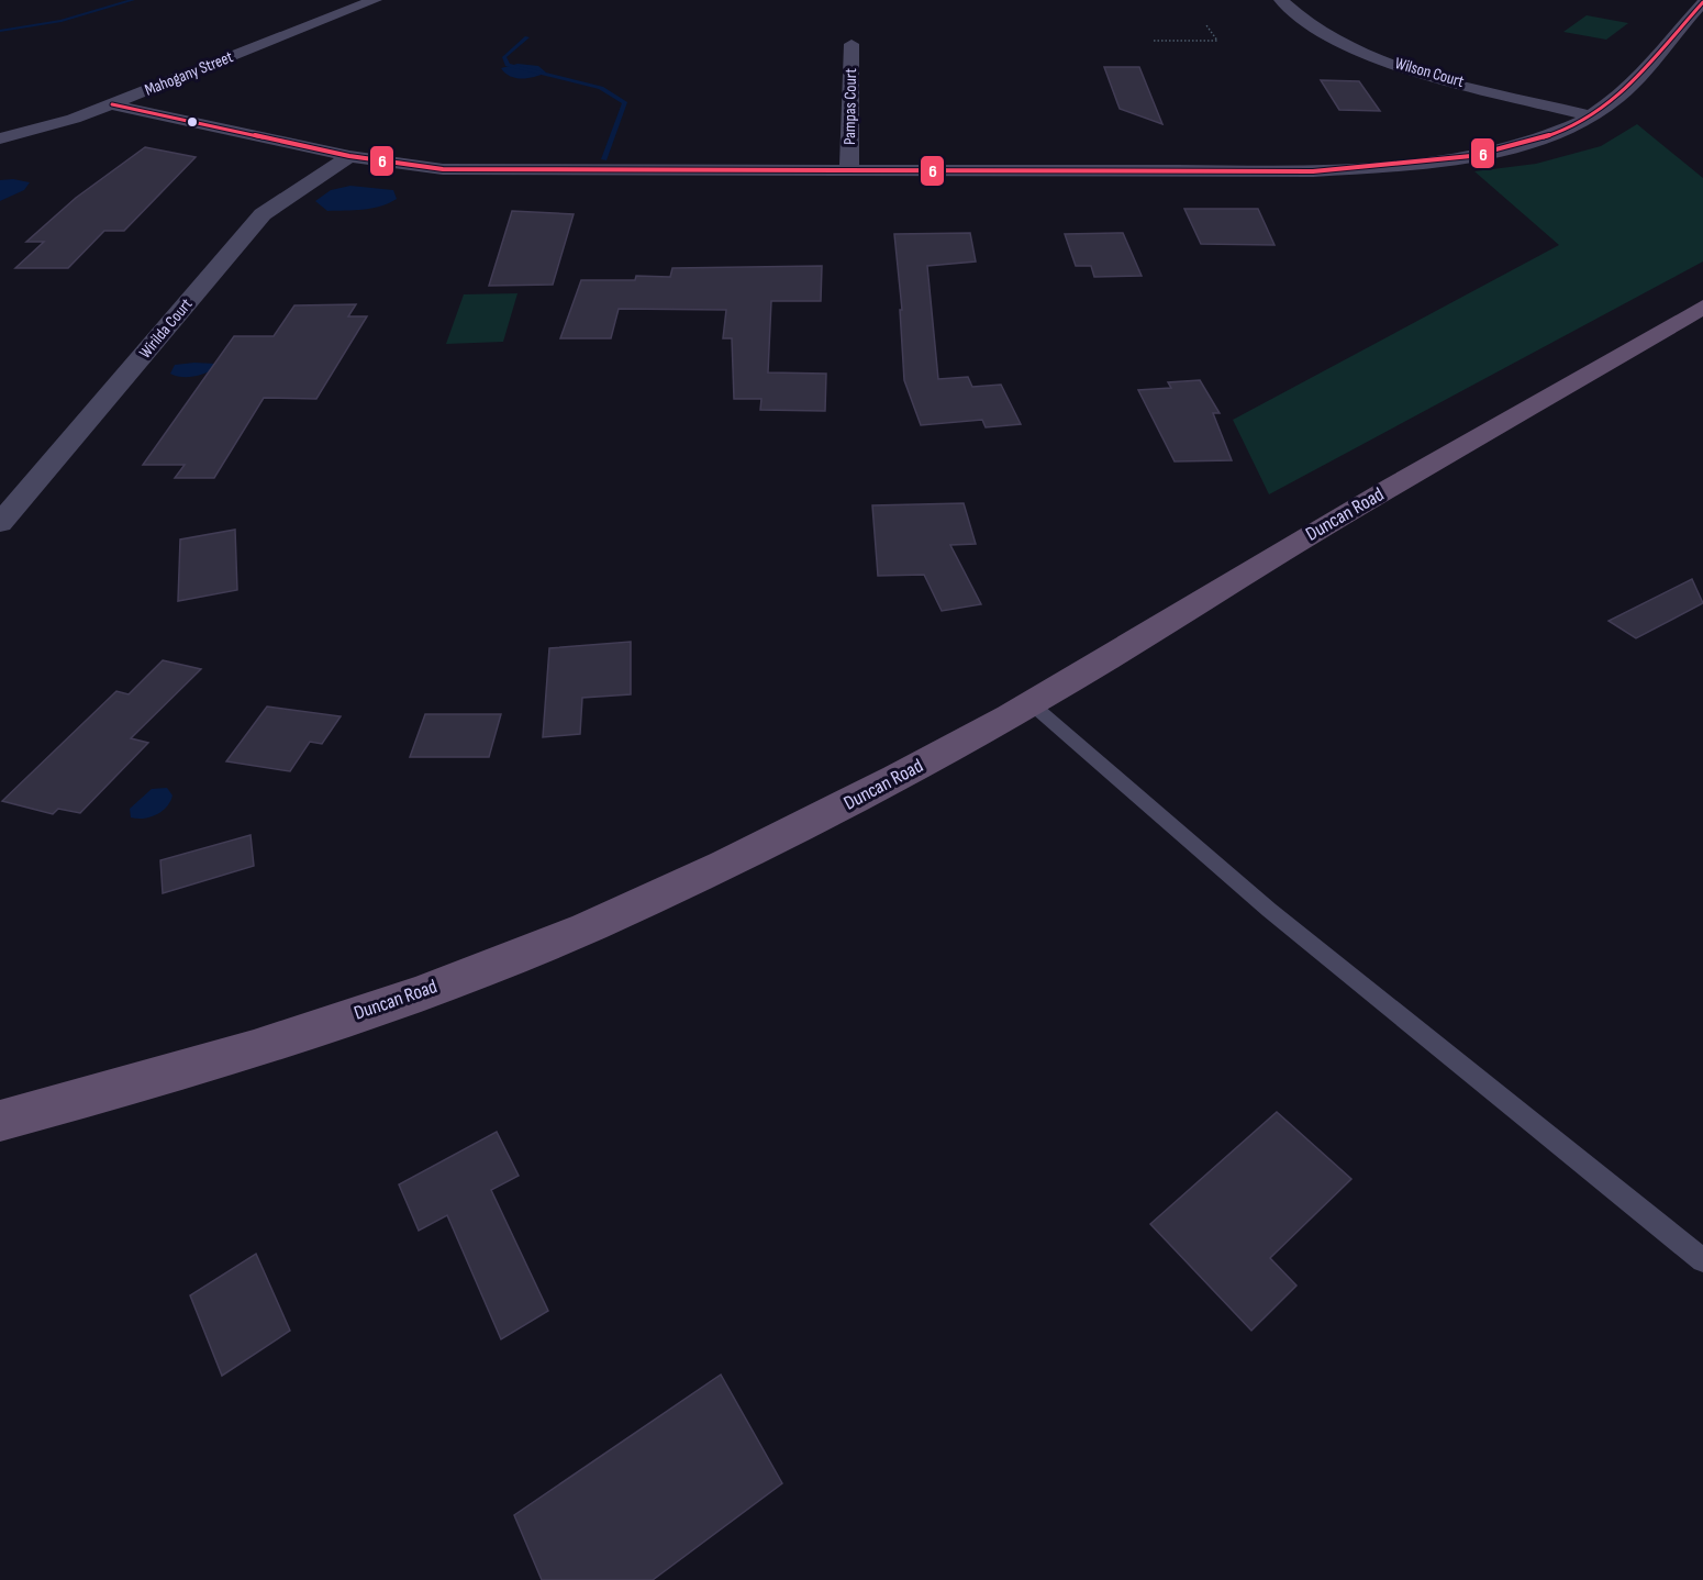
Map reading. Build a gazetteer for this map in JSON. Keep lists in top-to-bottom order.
{
  "streets": {
    "highway": ["Duncan Road"],
    "street": [
      "Wilson Court",
      "Mahogany Street",
      "Pampas Court",
      "Wirilda Court"
    ]
  },
  "lines": ["transit line 6"]
}
